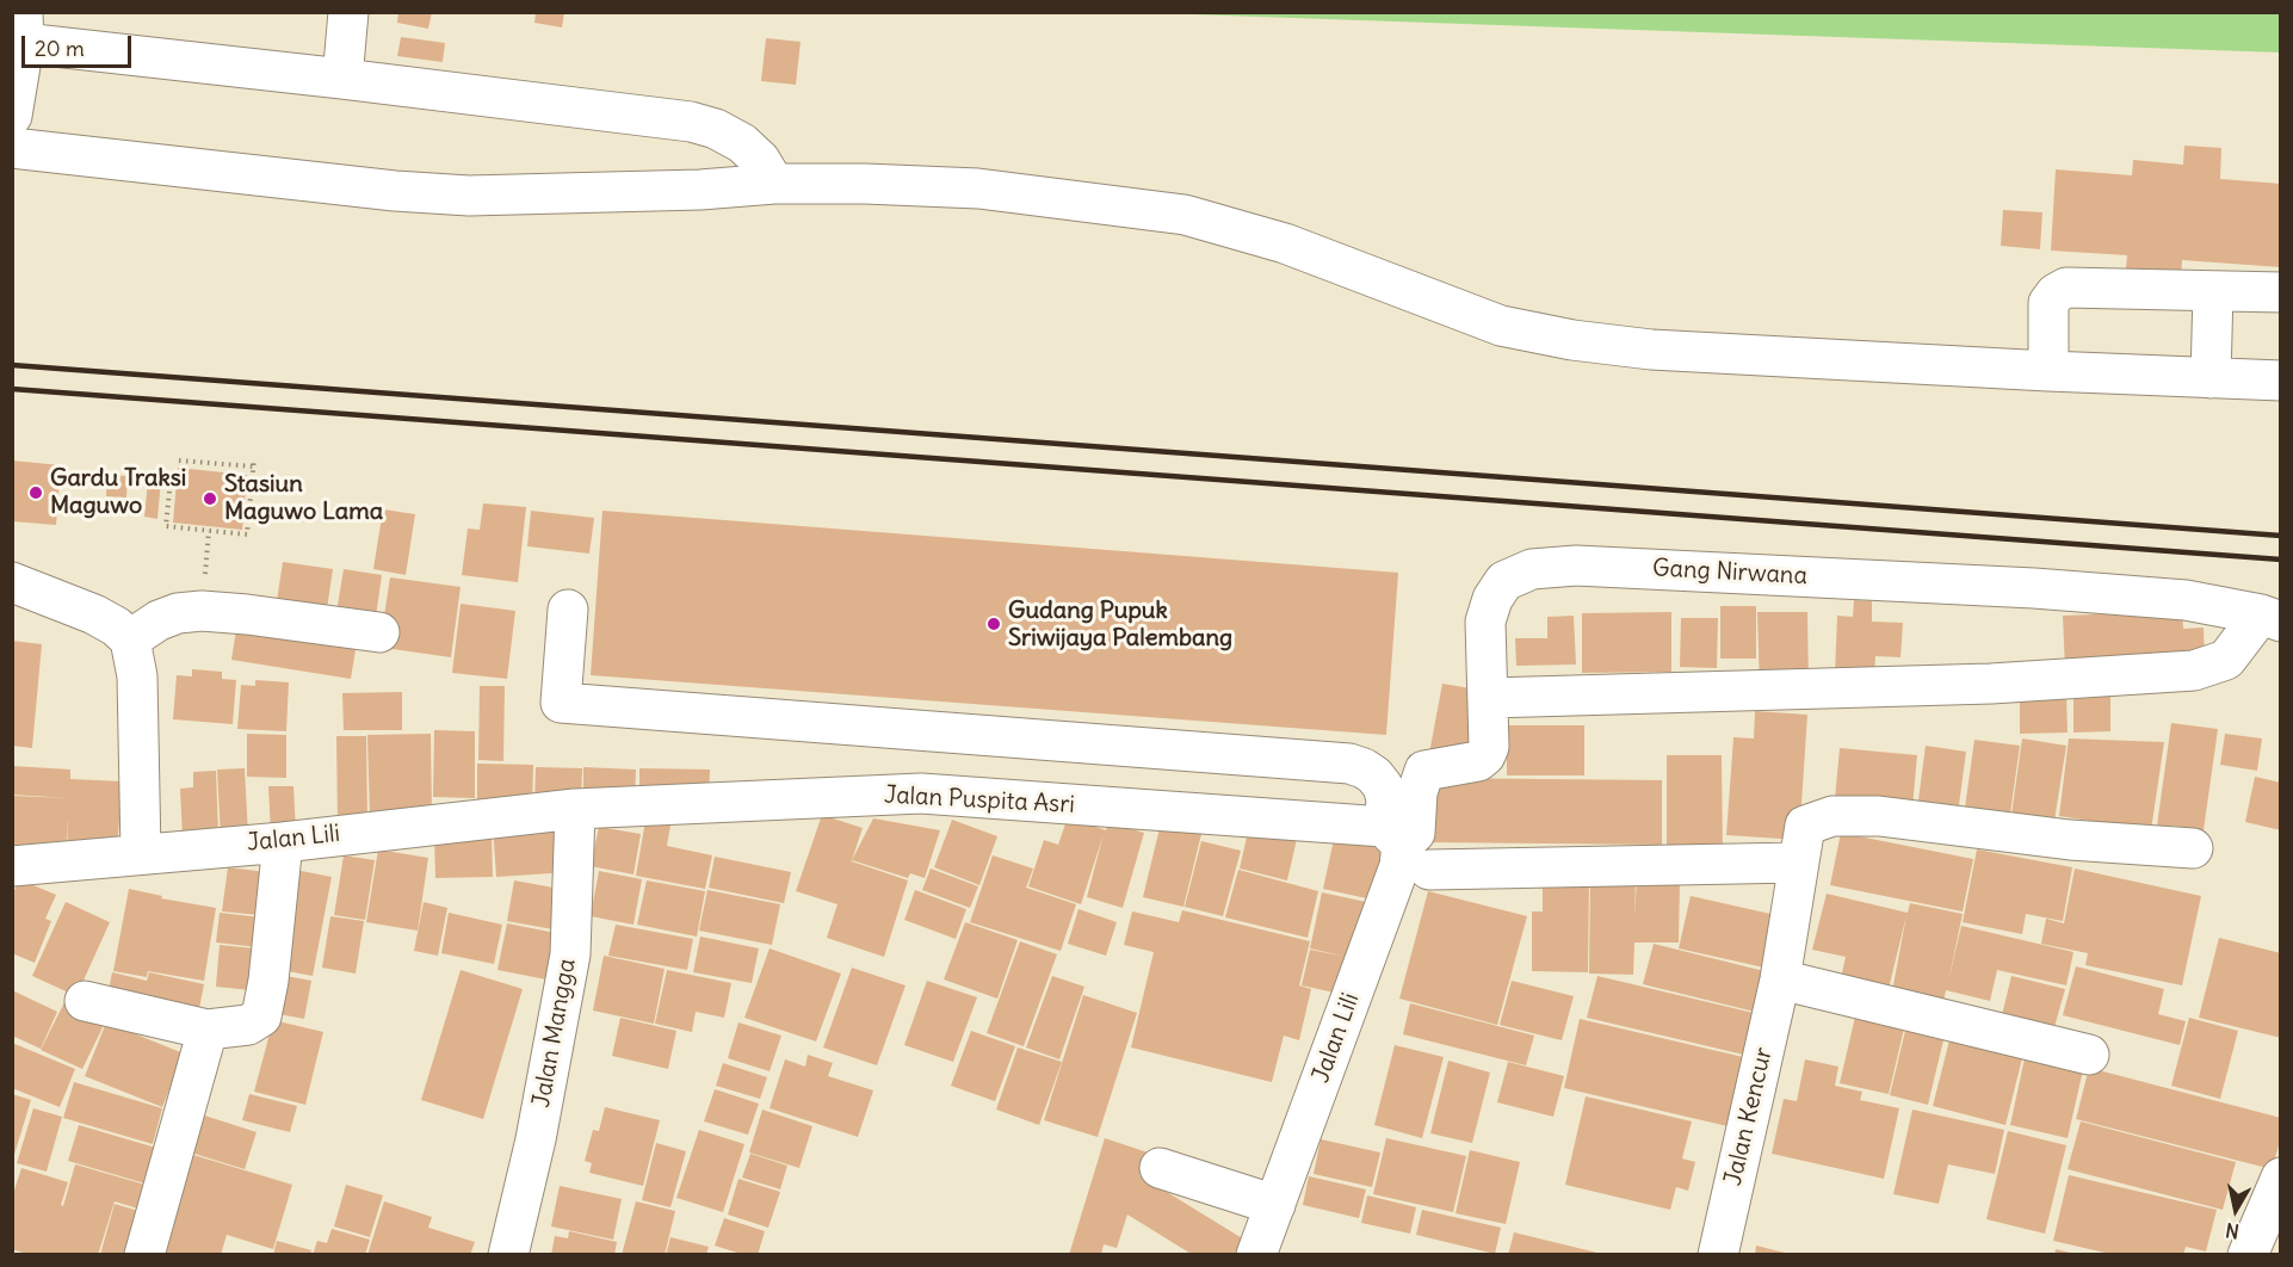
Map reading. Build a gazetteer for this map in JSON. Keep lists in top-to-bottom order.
{
  "streets": {
    "street": [
      "Gang Nirwana",
      "Jalan Puspita Asri",
      "Jalan Lili",
      "Jalan Mangga",
      "Jalan Kencur"
    ]
  },
  "crossings": [
    ["Gang Nirwana", "Jalan Puspita Asri"],
    ["Gang Nirwana", "Jalan Lili"],
    ["Jalan Puspita Asri", "Jalan Lili"],
    ["Jalan Puspita Asri", "Jalan Mangga"],
    ["Jalan Puspita Asri", "Jalan Kencur"],
    ["Jalan Lili", "Jalan Mangga"]
  ],
  "places": ["Gardu Traksi Maguwo", "Stasiun Maguwo Lama", "Gudang Pupuk Sriwijaya Palembang"],
  "scale_bar": "20 m",
  "north": "bottom"
}
